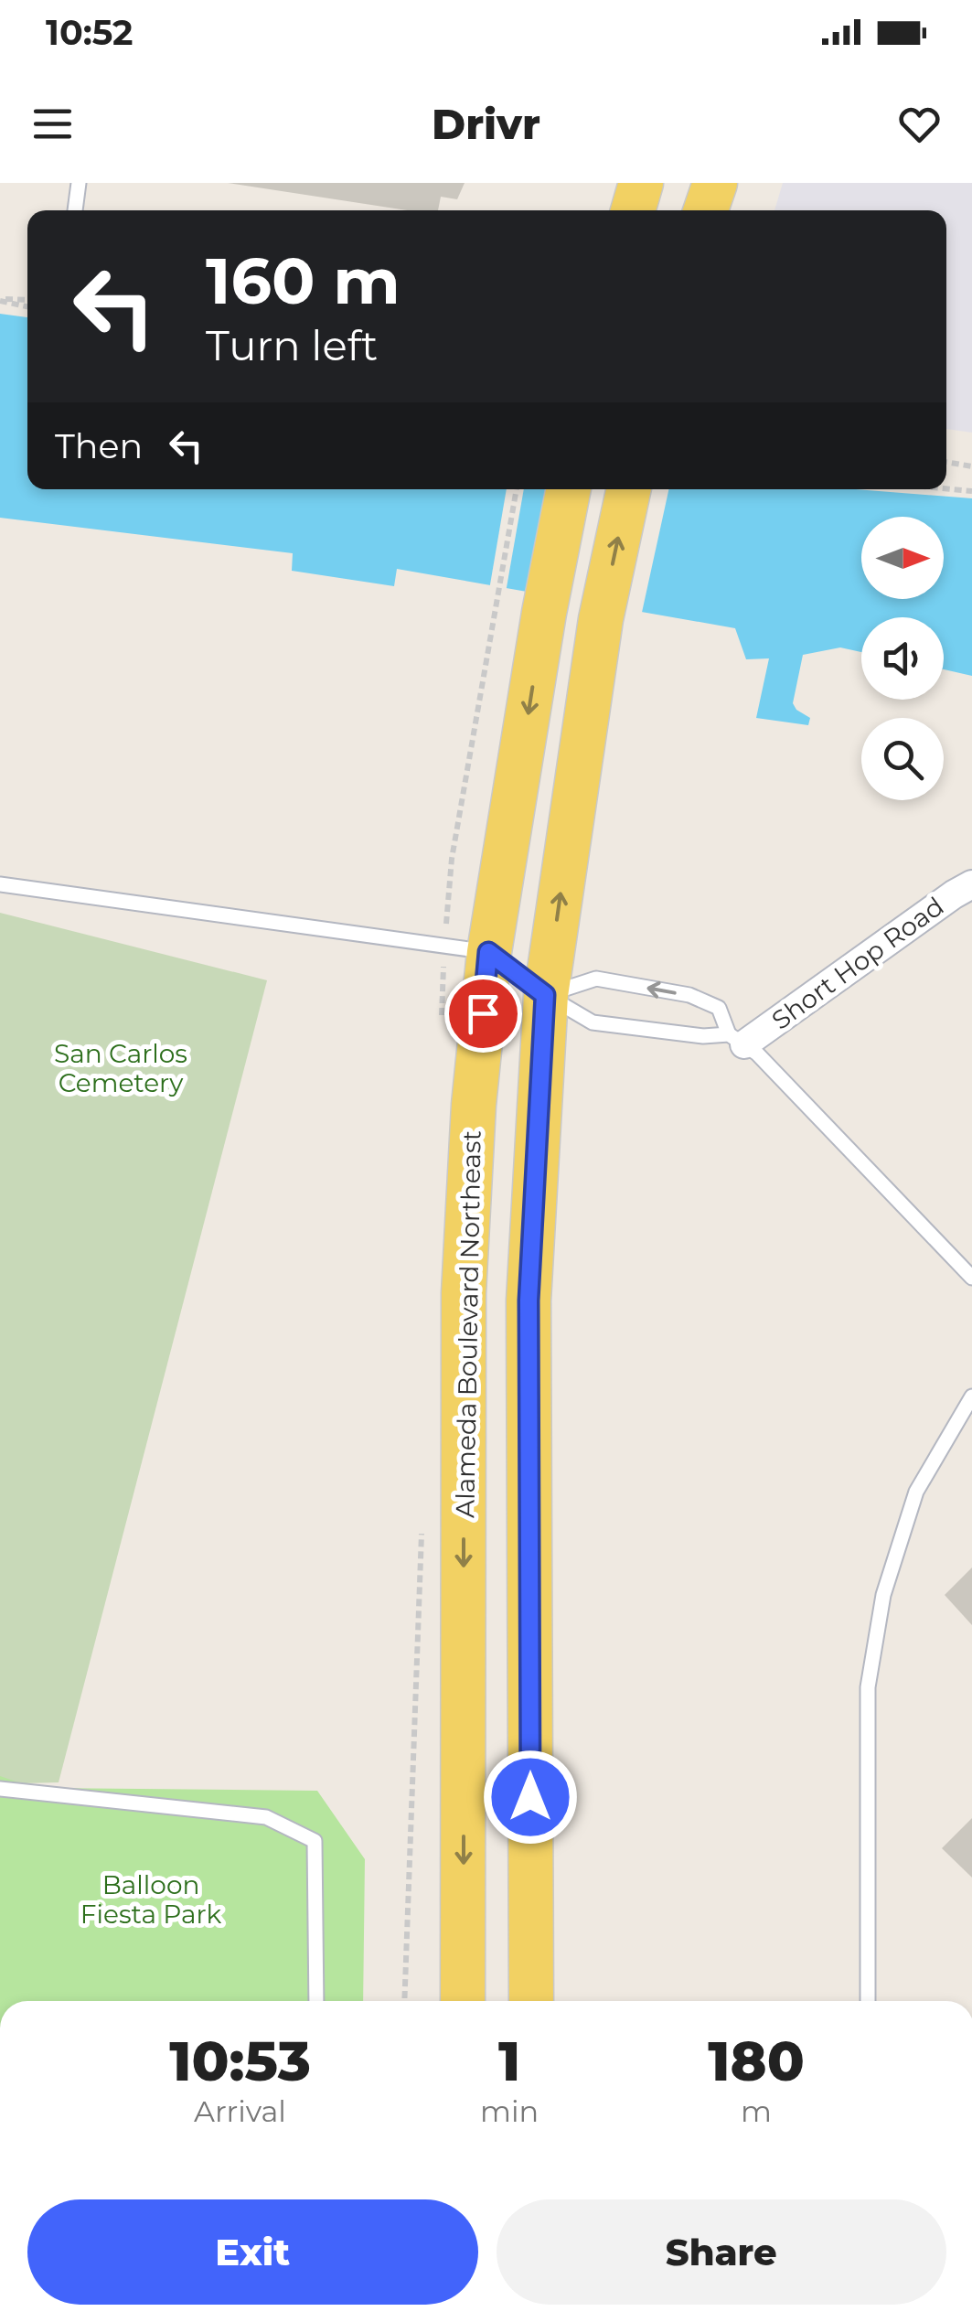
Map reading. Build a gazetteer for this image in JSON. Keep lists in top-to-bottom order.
{
  "streets": {
    "main road": ["Alameda Boulevard Northeast"],
    "street": ["Short Hop Road"]
  },
  "parks": ["San Carlos Cemetery", "Balloon Fiesta Park"],
  "north": "right",
  "page": {
    "status": "10:52",
    "header": "Drivr",
    "turn": ["160 m", "Turn left"],
    "then": "Then",
    "eta": [
      "10:53",
      "Arrival",
      "1",
      "min",
      "180",
      "m"
    ],
    "buttons": ["Exit", "Share"]
  }
}
